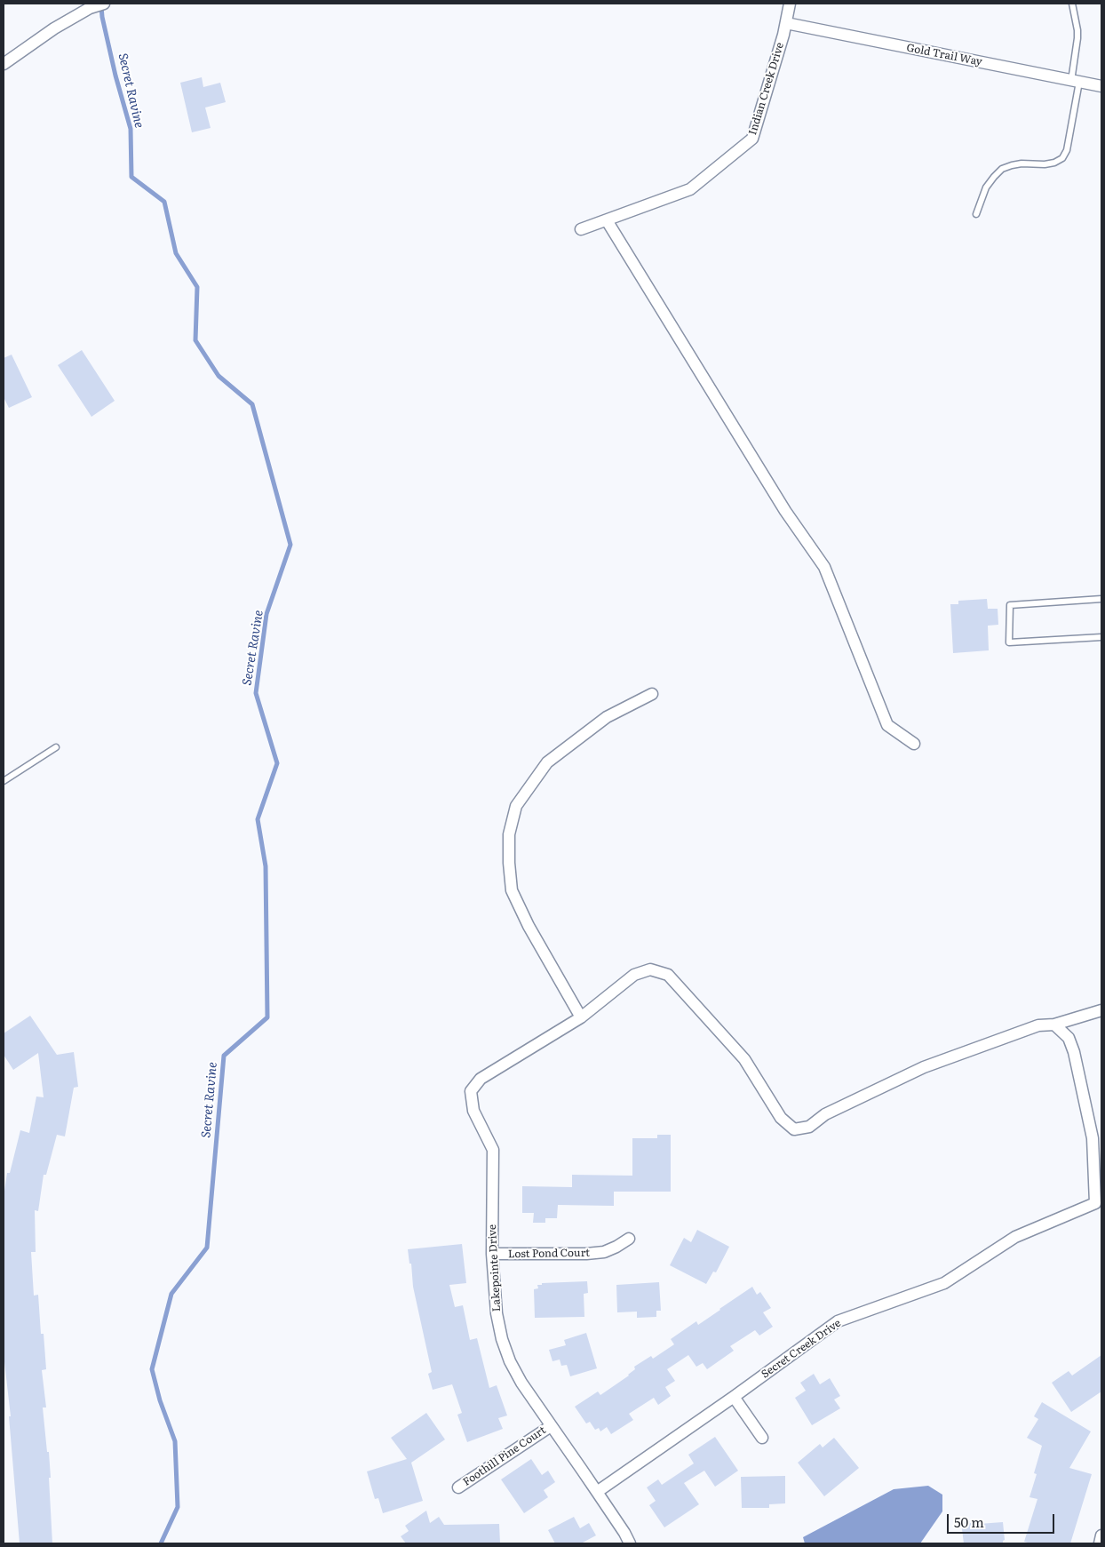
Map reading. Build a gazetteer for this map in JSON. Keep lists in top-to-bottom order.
{
  "streets": {
    "street": [
      "Gold Trail Way",
      "Indian Creek Drive",
      "Lost Pond Court",
      "Lakepointe Drive",
      "Secret Creek Drive",
      "Foothill Pine Court"
    ]
  },
  "crossings": [
    ["Gold Trail Way", "Indian Creek Drive"],
    ["Lost Pond Court", "Lakepointe Drive"],
    ["Lakepointe Drive", "Secret Creek Drive"],
    ["Lakepointe Drive", "Foothill Pine Court"]
  ],
  "water": ["Secret Ravine"],
  "scale_bar": "50 m"
}
